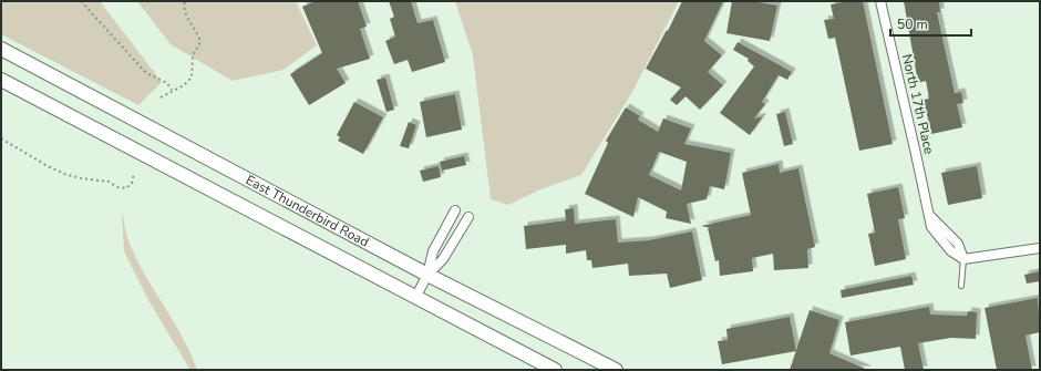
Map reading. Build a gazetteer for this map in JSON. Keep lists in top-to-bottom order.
{
  "streets": {
    "main road": ["East Thunderbird Road"],
    "street": ["North 17th Place"]
  },
  "scale_bar": "50 m"
}
